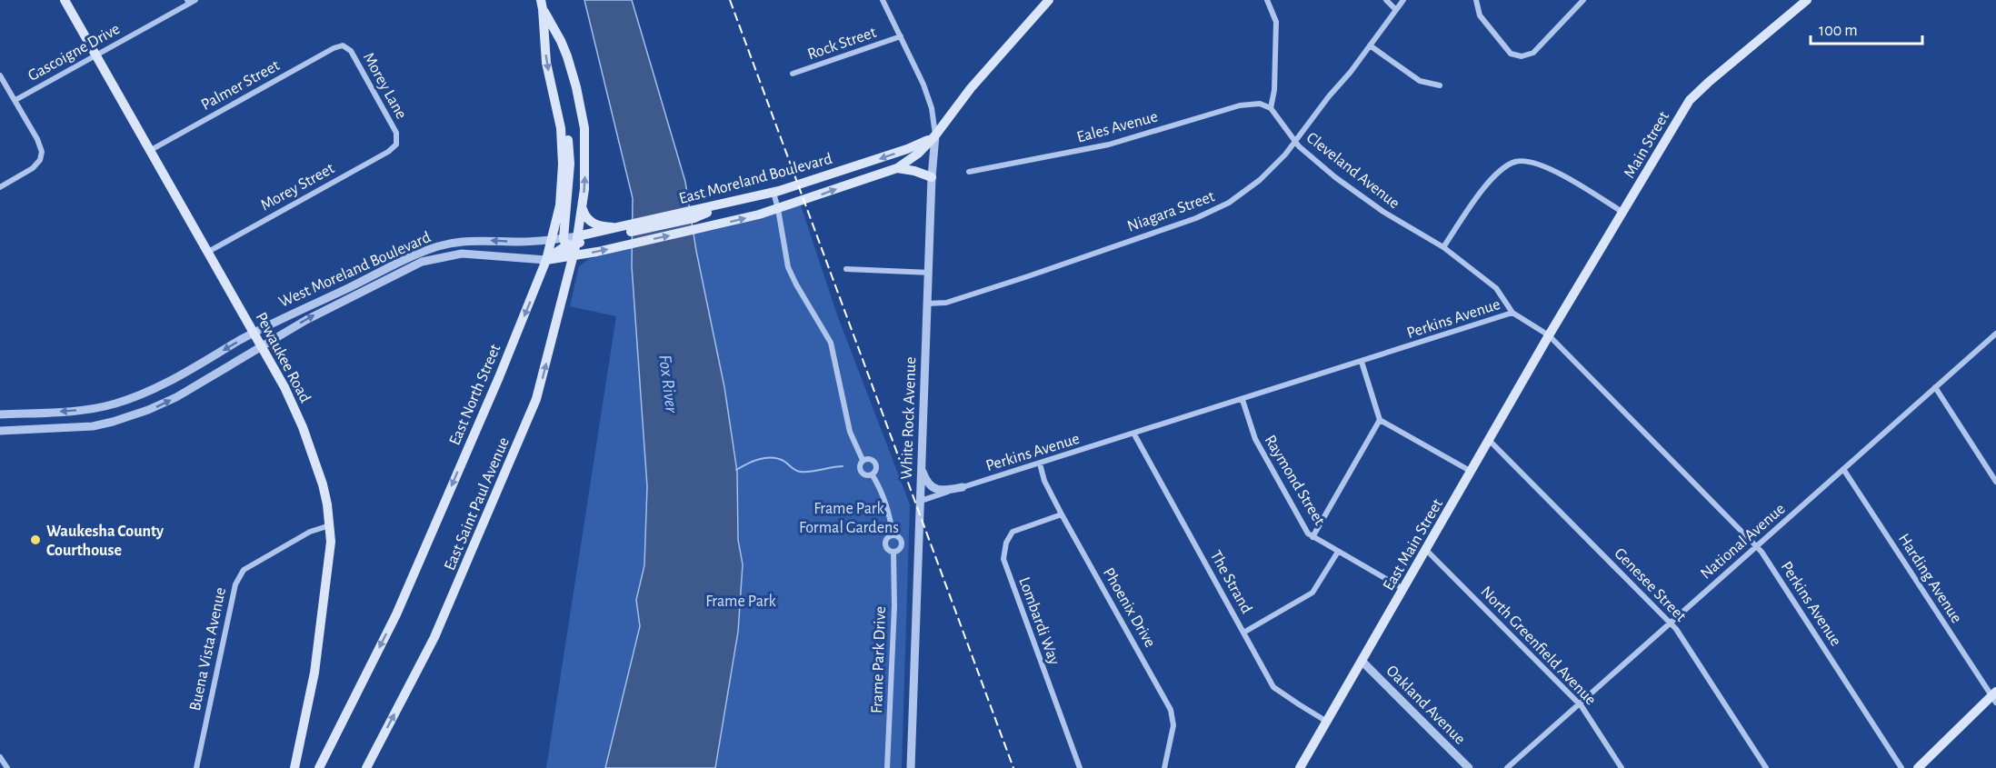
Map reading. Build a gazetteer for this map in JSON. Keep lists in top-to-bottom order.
{
  "streets": {
    "main road": [
      "Main Street",
      "East Moreland Boulevard",
      "West Moreland Boulevard",
      "Pewaukee Road",
      "East North Street",
      "East Saint Paul Avenue",
      "East Main Street"
    ],
    "street": [
      "Rock Street",
      "Gascoigne Drive",
      "Palmer Street",
      "Morey Lane",
      "Eales Avenue",
      "Cleveland Avenue",
      "Morey Street",
      "Niagara Street",
      "Perkins Avenue",
      "White Rock Avenue",
      "Raymond Street",
      "National Avenue",
      "Harding Avenue",
      "The Strand",
      "Genesee Street",
      "Phoenix Drive",
      "Lombardi Way",
      "North Greenfield Avenue",
      "Buena Vista Avenue",
      "Frame Park Drive",
      "Oakland Avenue"
    ]
  },
  "crossings": [
    ["Gascoigne Drive", "Pewaukee Road"],
    ["Palmer Street", "Morey Lane"],
    ["Palmer Street", "Pewaukee Road"],
    ["Morey Lane", "Morey Street"],
    ["Eales Avenue", "Cleveland Avenue"],
    ["Main Street", "Perkins Avenue"],
    ["Main Street", "East Main Street"],
    ["Cleveland Avenue", "Niagara Street"],
    ["Cleveland Avenue", "Perkins Avenue"],
    ["East Moreland Boulevard", "West Moreland Boulevard"],
    ["East Moreland Boulevard", "East North Street"],
    ["East Moreland Boulevard", "White Rock Avenue"],
    ["East Moreland Boulevard", "East Saint Paul Avenue"],
    ["East Moreland Boulevard", "Frame Park Drive"],
    ["Morey Street", "Pewaukee Road"],
    ["Niagara Street", "White Rock Avenue"],
    ["West Moreland Boulevard", "Pewaukee Road"],
    ["West Moreland Boulevard", "East North Street"],
    ["West Moreland Boulevard", "East Saint Paul Avenue"],
    ["Perkins Avenue", "White Rock Avenue"],
    ["Perkins Avenue", "Raymond Street"],
    ["Perkins Avenue", "National Avenue"],
    ["Perkins Avenue", "East Main Street"],
    ["Perkins Avenue", "The Strand"],
    ["Perkins Avenue", "Phoenix Drive"],
    ["Pewaukee Road", "Buena Vista Avenue"],
    ["East North Street", "East Saint Paul Avenue"],
    ["Raymond Street", "East Main Street"],
    ["National Avenue", "Harding Avenue"],
    ["National Avenue", "Genesee Street"],
    ["National Avenue", "North Greenfield Avenue"],
    ["East Main Street", "The Strand"],
    ["East Main Street", "Genesee Street"],
    ["East Main Street", "North Greenfield Avenue"],
    ["East Main Street", "Oakland Avenue"],
    ["Phoenix Drive", "Lombardi Way"]
  ],
  "one_way": ["East Saint Paul Avenue"],
  "water": ["Fox River"],
  "parks": ["Frame Park Formal Gardens", "Frame Park"],
  "places": ["Waukesha County Courthouse"],
  "scale_bar": "100 m"
}
